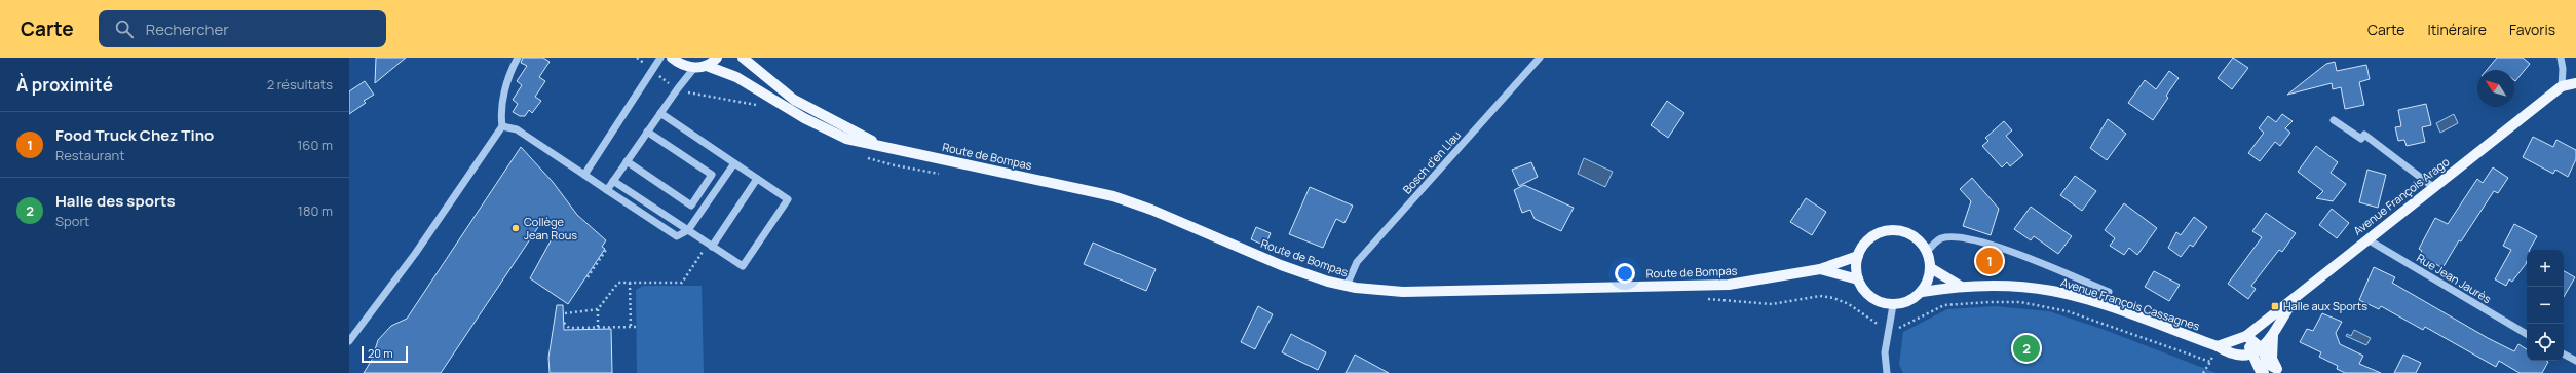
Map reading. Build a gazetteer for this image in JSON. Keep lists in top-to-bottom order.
{
  "streets": {
    "main road": ["Route de Bompas", "Avenue François Arago", "Avenue François Cassagnes"],
    "street": ["Bosch d'en Llau", "Rue Jean Jaurès"]
  },
  "crossings": [
    ["Route de Bompas", "Bosch d'en Llau"],
    ["Route de Bompas", "Avenue François Cassagnes"],
    ["Avenue François Arago", "Rue Jean Jaurès"]
  ],
  "places": {
    "other": ["Collège Jean Rous"],
    "transit": ["Halle aux Sports"]
  },
  "scale_bar": "20 m",
  "north": "top left",
  "page": {
    "header": "Carte",
    "search": "Rechercher",
    "nav": ["Carte", "Itinéraire", "Favoris"],
    "heading": ["À proximité", "2 résultats"],
    "list": [
      {
        "mark": "1",
        "name": "Food Truck Chez Tino",
        "note": "Restaurant",
        "value": "160 m"
      },
      {
        "mark": "2",
        "name": "Halle des sports",
        "note": "Sport",
        "value": "180 m"
      }
    ],
    "pins": ["1", "2"],
    "map_buttons": ["+", "−"],
    "scale": "20 m"
  }
}
